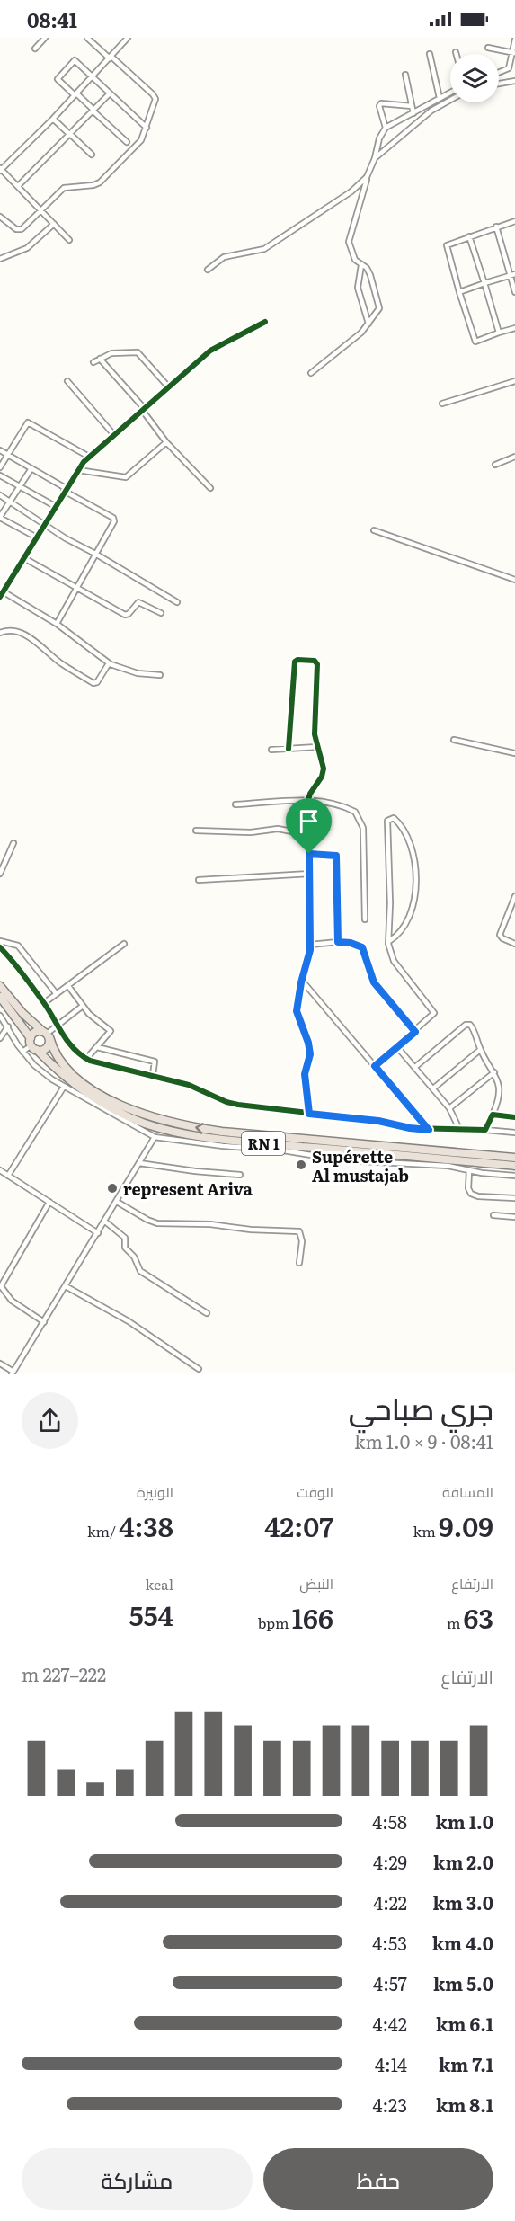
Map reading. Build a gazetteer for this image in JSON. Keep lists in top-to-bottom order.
{
  "streets": {
    "highway": ["RN 1"]
  },
  "places": ["Supérette Al mustajab", "represent Ariva"],
  "page": {
    "status": "08:41",
    "heading": ["جري صباحي", "08:41 · 9 × 1.0 km"],
    "stats": [
      ["المسافة", "9.09 km"],
      ["الوقت", "42:07"],
      ["الوتيرة", "4:38 /km"],
      ["الارتفاع", "63 m"],
      ["النبض", "166 bpm"],
      ["kcal", "554"]
    ],
    "chart": ["الارتفاع", "222–227 m"],
    "list": [
      {
        "name": "1.0 km",
        "note": "4:58"
      },
      {
        "name": "2.0 km",
        "note": "4:29"
      },
      {
        "name": "3.0 km",
        "note": "4:22"
      },
      {
        "name": "4.0 km",
        "note": "4:53"
      },
      {
        "name": "5.0 km",
        "note": "4:57"
      },
      {
        "name": "6.1 km",
        "note": "4:42"
      },
      {
        "name": "7.1 km",
        "note": "4:14"
      },
      {
        "name": "8.1 km",
        "note": "4:23"
      }
    ],
    "buttons": ["حفظ", "مشاركة"]
  }
}
